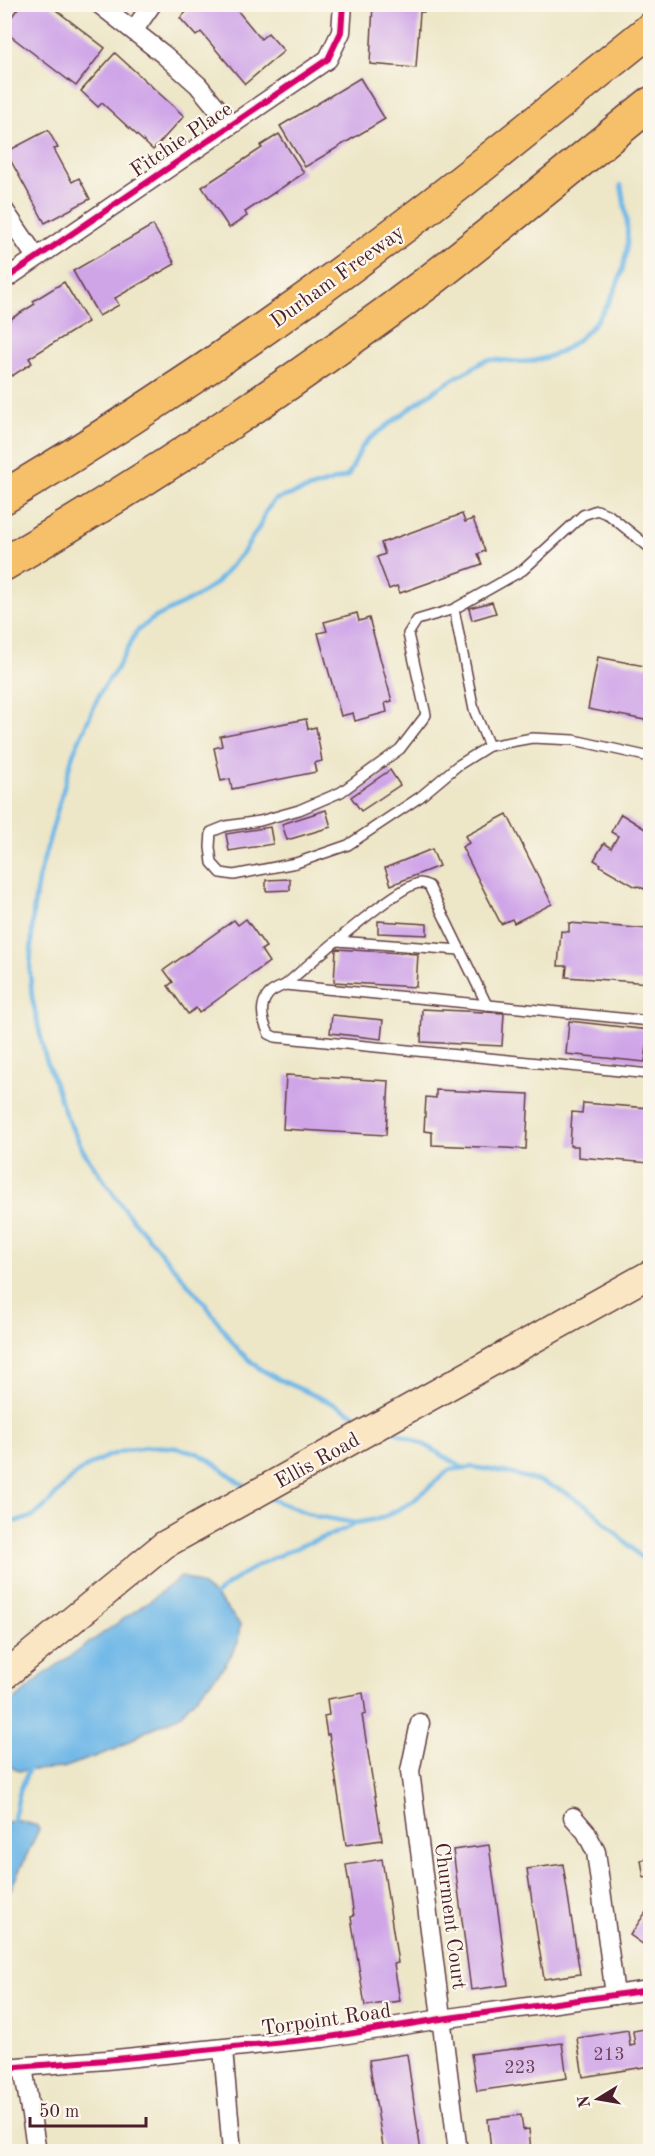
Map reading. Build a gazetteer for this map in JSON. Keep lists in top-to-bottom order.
{
  "streets": {
    "highway": ["Durham Freeway"],
    "main road": ["Ellis Road"],
    "street": ["Fitchie Place", "Churment Court", "Torpoint Road"]
  },
  "crossings": [
    ["Churment Court", "Torpoint Road"]
  ],
  "house_numbers": ["213", "223"],
  "scale_bar": "50 m",
  "north": "left"
}
